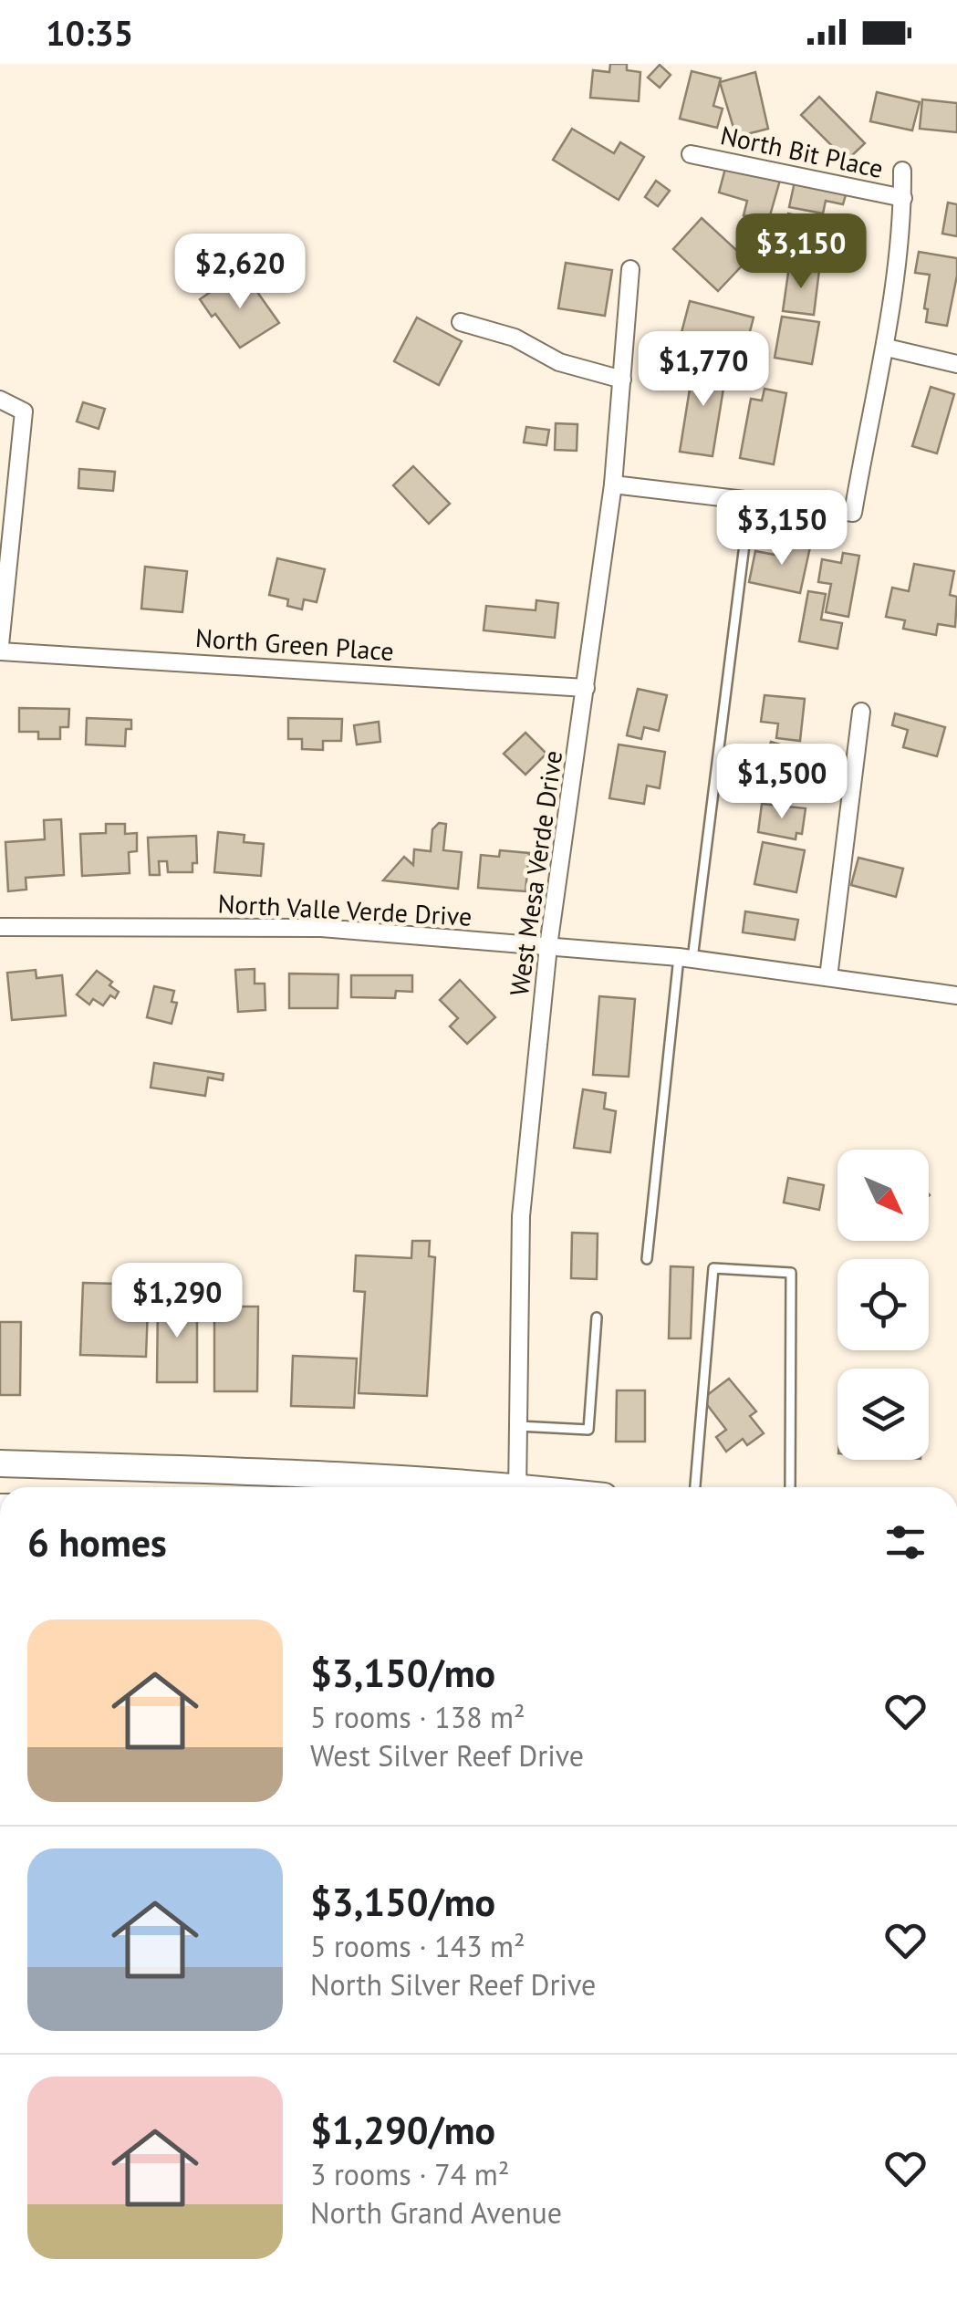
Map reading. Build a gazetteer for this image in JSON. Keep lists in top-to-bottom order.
{
  "streets": {
    "street": [
      "North Bit Place",
      "North Green Place",
      "West Mesa Verde Drive",
      "North Valle Verde Drive"
    ]
  },
  "crossings": [
    ["North Green Place", "West Mesa Verde Drive"],
    ["West Mesa Verde Drive", "North Valle Verde Drive"]
  ],
  "north": "bottom right",
  "page": {
    "status": "10:35",
    "price": [
      "$3,150",
      "$2,620",
      "$1,770",
      "$3,150",
      "$1,500",
      "$1,290"
    ],
    "heading": "6 homes",
    "list": [
      {
        "name": "$3,150/mo",
        "note": "5 rooms · 138 m² · West Silver Reef Drive"
      },
      {
        "name": "$3,150/mo",
        "note": "5 rooms · 143 m² · North Silver Reef Drive"
      },
      {
        "name": "$1,290/mo",
        "note": "3 rooms · 74 m² · North Grand Avenue"
      }
    ]
  }
}
